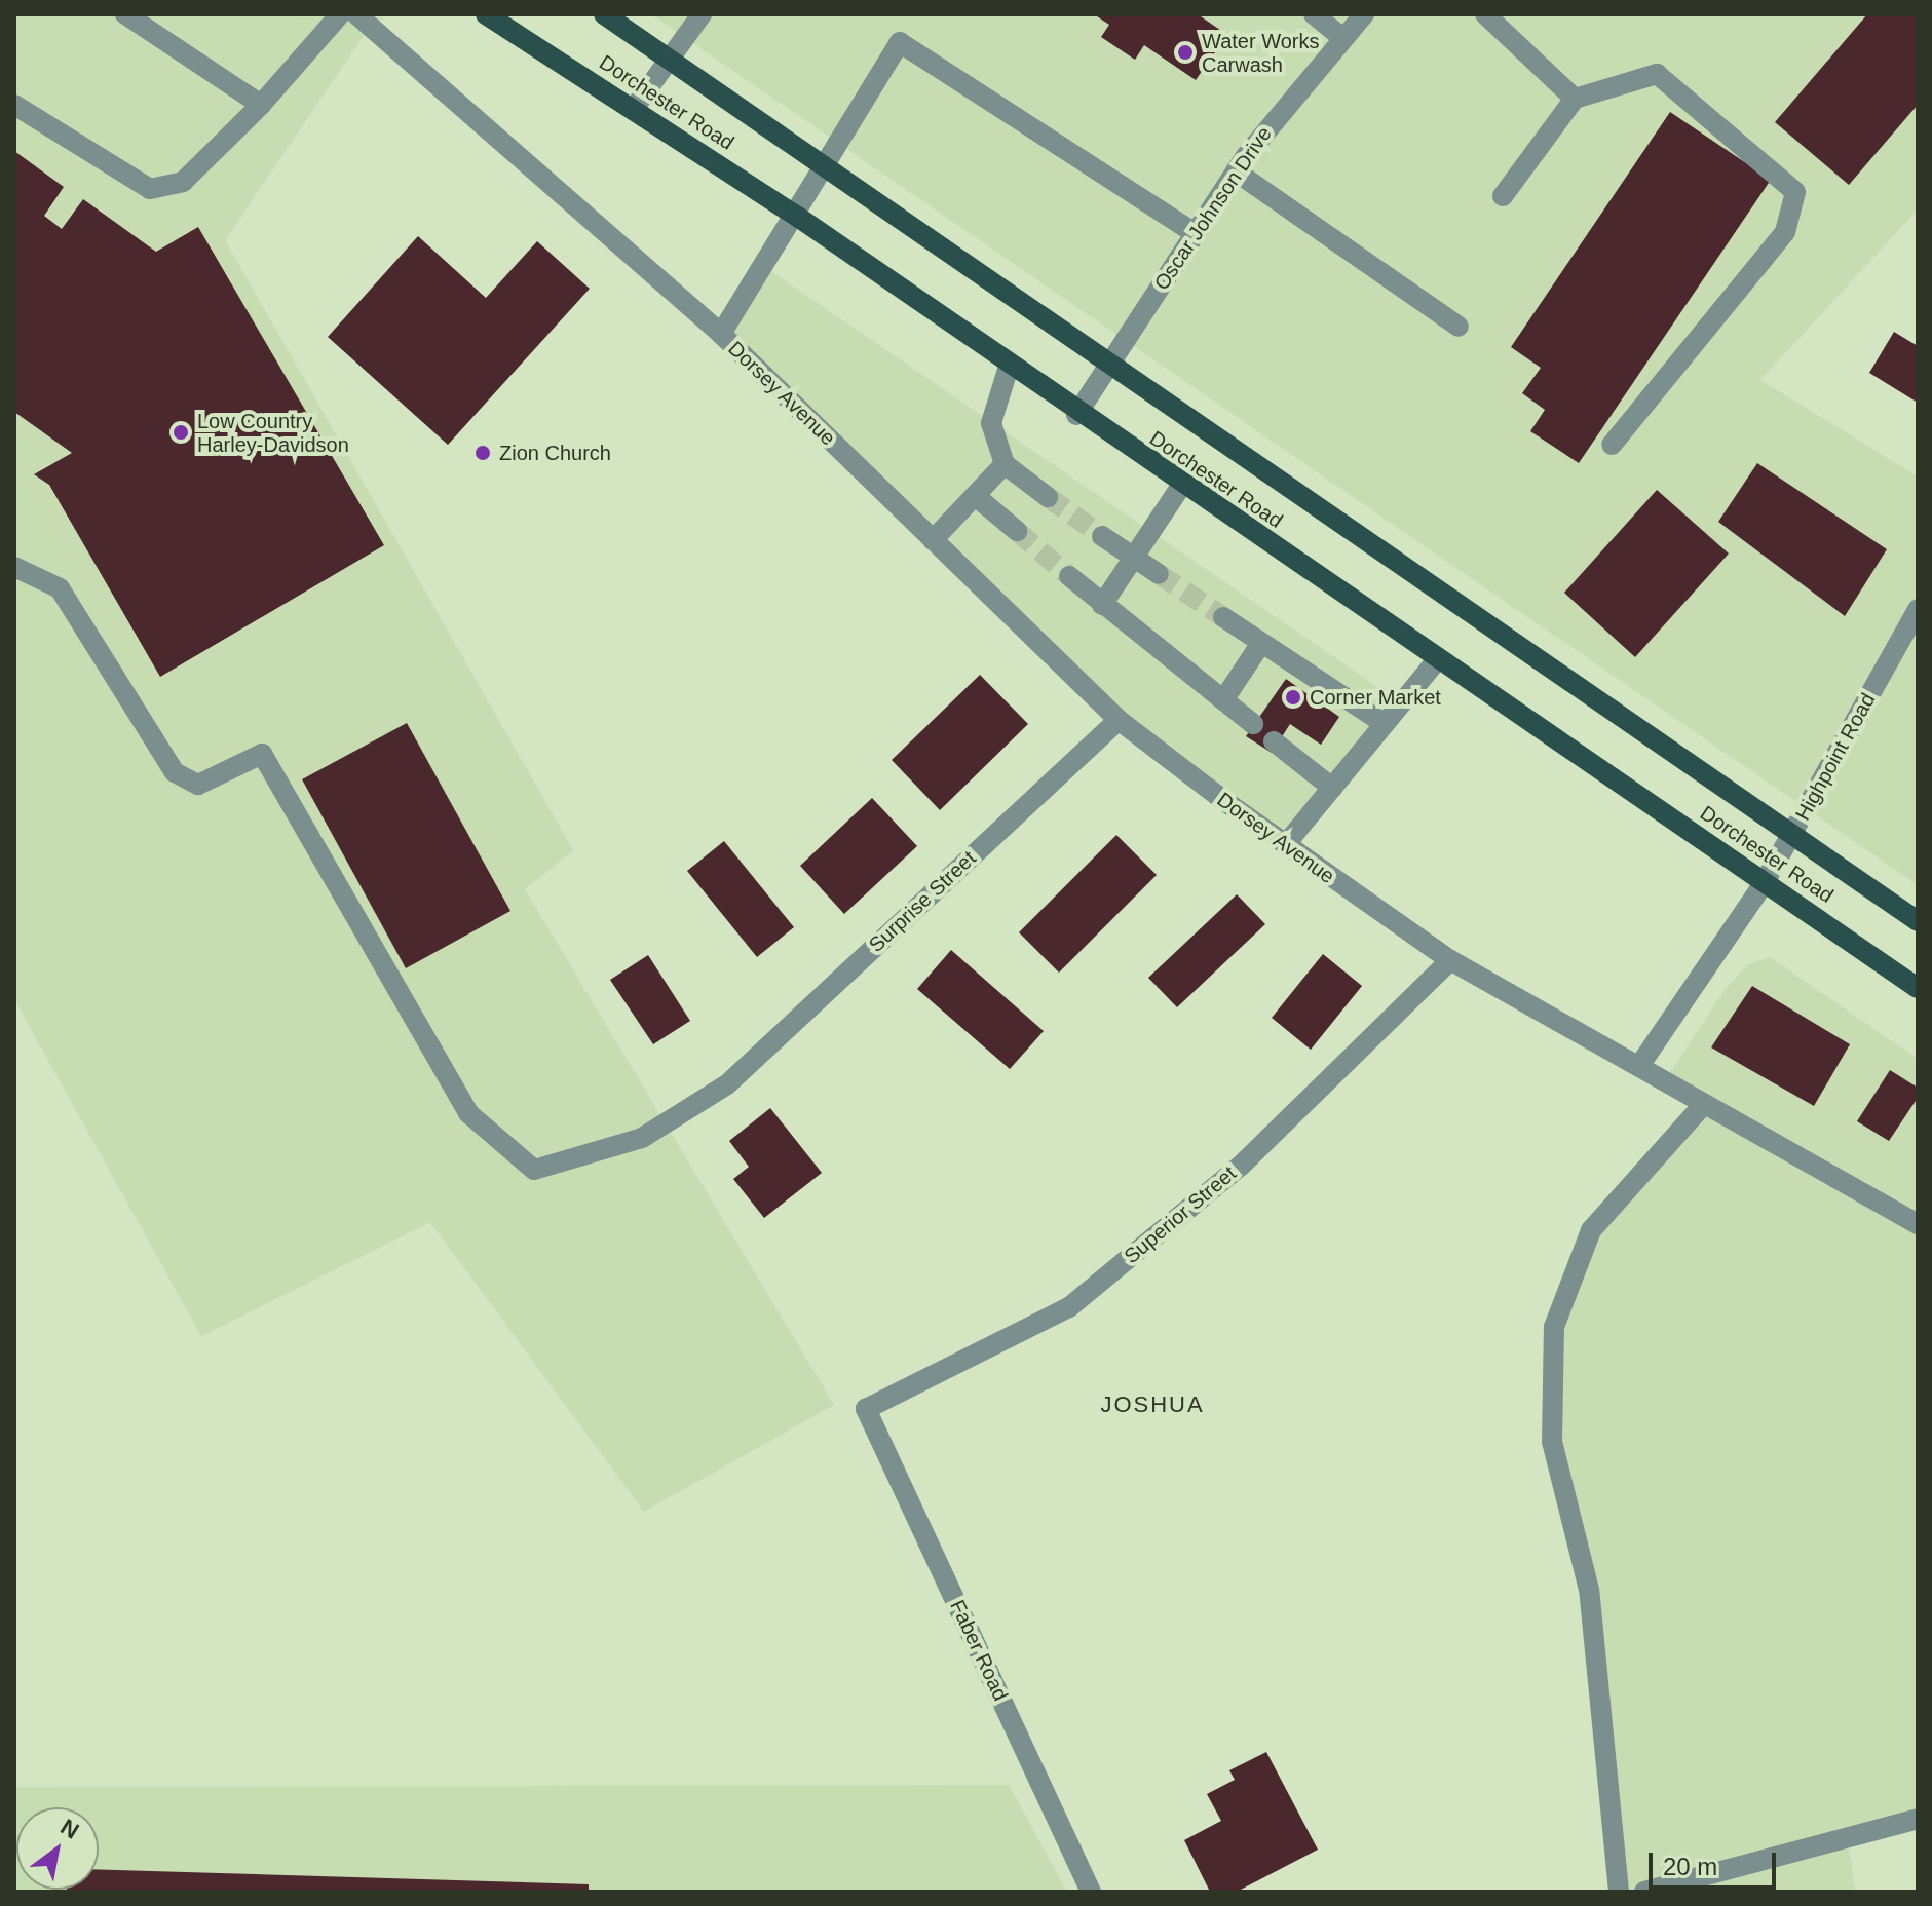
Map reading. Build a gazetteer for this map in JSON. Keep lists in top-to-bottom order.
{
  "streets": {
    "main road": ["Dorchester Road"],
    "street": [
      "Oscar Johnson Drive",
      "Dorsey Avenue",
      "Highpoint Road",
      "Surprise Street",
      "Superior Street",
      "Faber Road"
    ]
  },
  "crossings": [
    ["Dorchester Road", "Oscar Johnson Drive"],
    ["Dorchester Road", "Dorsey Avenue"],
    ["Dorchester Road", "Highpoint Road"],
    ["Oscar Johnson Drive", "Dorsey Avenue"],
    ["Dorsey Avenue", "Highpoint Road"],
    ["Dorsey Avenue", "Surprise Street"],
    ["Dorsey Avenue", "Superior Street"],
    ["Superior Street", "Faber Road"]
  ],
  "districts": ["JOSHUA"],
  "places": [
    "Water Works Carwash",
    "Low Country Harley-Davidson",
    "Zion Church",
    "Corner Market"
  ],
  "scale_bar": "20 m",
  "north": "top right"
}
